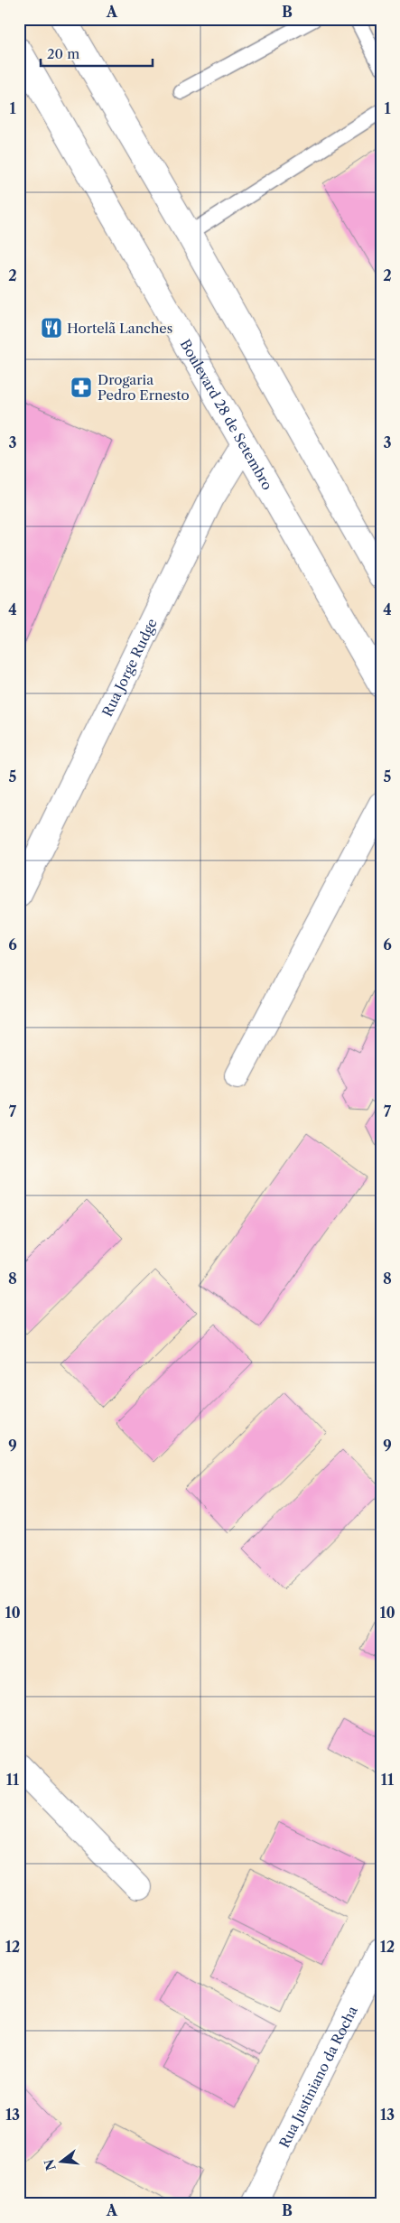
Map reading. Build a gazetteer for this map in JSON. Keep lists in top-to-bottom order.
{
  "streets": {
    "main road": ["Boulevard 28 de Setembro", "Rua Jorge Rudge", "Rua Justiniano da Rocha"]
  },
  "crossings": [
    ["Boulevard 28 de Setembro", "Rua Jorge Rudge"]
  ],
  "places": {
    "restaurant": ["Hortelã Lanches"],
    "pharmacy": ["Drogaria Pedro Ernesto"]
  },
  "scale_bar": "20 m",
  "north": "left",
  "grid": {
    "columns": ["A", "B"],
    "rows": [
      "1",
      "2",
      "3",
      "4",
      "5",
      "6",
      "7",
      "8",
      "9",
      "10",
      "11",
      "12",
      "13"
    ]
  }
}
